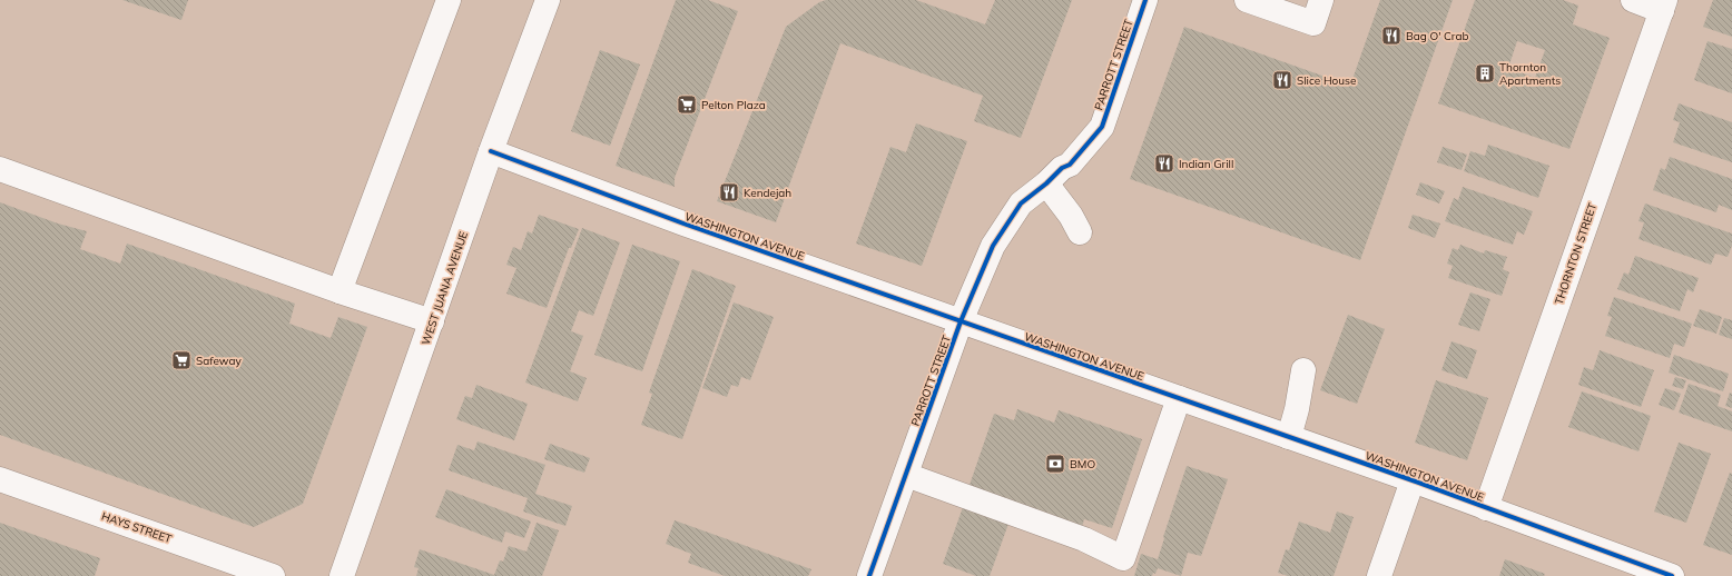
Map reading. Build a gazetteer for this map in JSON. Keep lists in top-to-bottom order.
{
  "streets": {
    "street": [
      "PARROTT STREET",
      "WASHINGTON AVENUE",
      "THORNTON STREET",
      "WEST JUANA AVENUE",
      "HAYS STREET"
    ]
  },
  "crossings": [
    ["PARROTT STREET", "WASHINGTON AVENUE"],
    ["WASHINGTON AVENUE", "THORNTON STREET"],
    ["WASHINGTON AVENUE", "WEST JUANA AVENUE"]
  ],
  "places": {
    "restaurant": [
      "Bag O' Crab",
      "Slice House",
      "Indian Grill",
      "Kendejah"
    ],
    "building": ["Thornton Apartments"],
    "supermarket": ["Pelton Plaza", "Safeway"],
    "bank": ["BMO"]
  }
}
